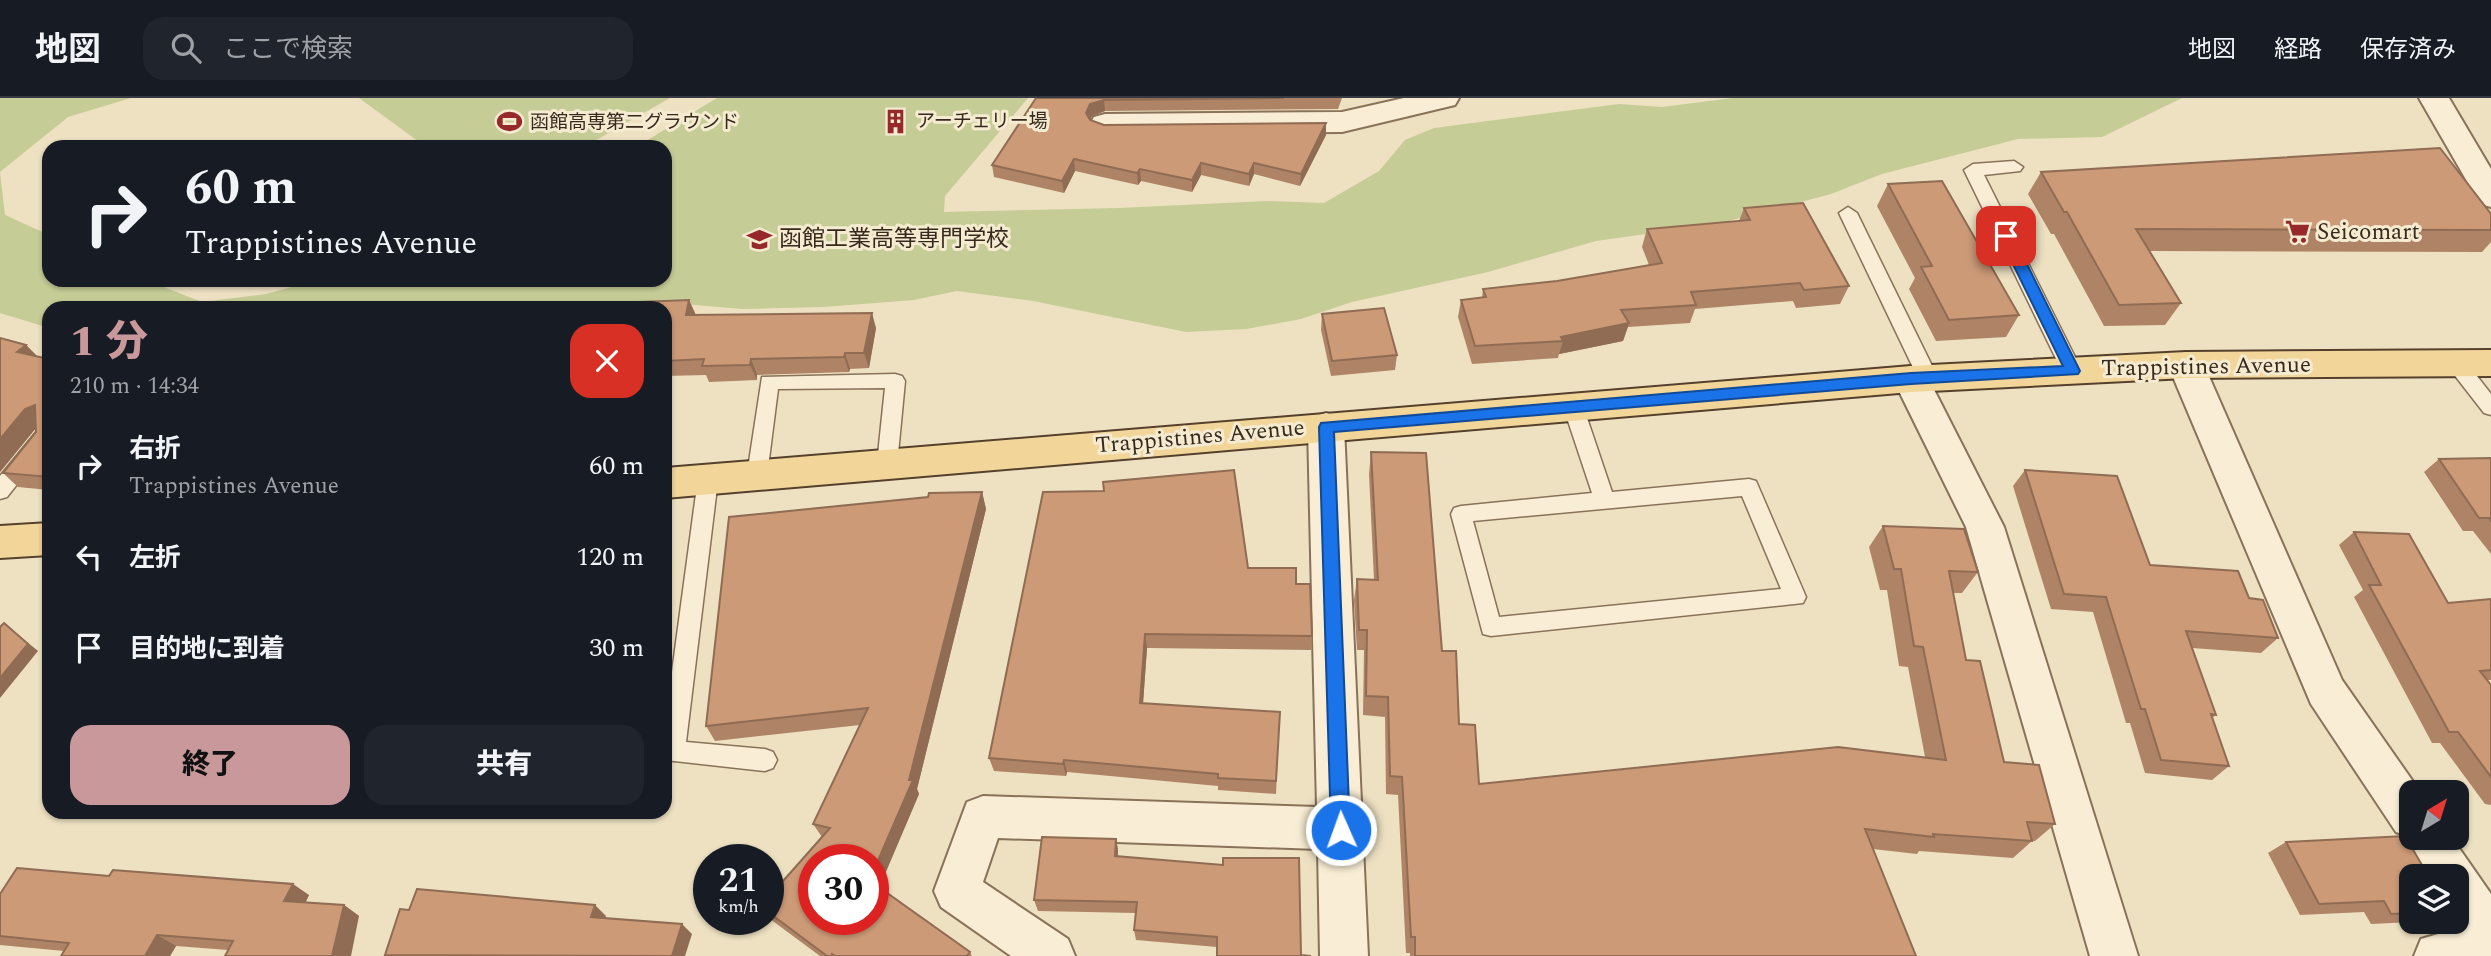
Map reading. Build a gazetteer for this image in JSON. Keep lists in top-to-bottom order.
{
  "streets": {
    "main road": ["Trappistines Avenue"]
  },
  "places": {
    "building": ["アーチェリー場"],
    "sports": ["函館高専第二グラウンド"],
    "supermarket": ["Seicomart"],
    "school or university": ["函館工業高等専門学校"]
  },
  "north": "top right",
  "page": {
    "header": "地図",
    "search": "ここで検索",
    "nav": ["地図", "経路", "保存済み"],
    "turn": ["60 m", "Trappistines Avenue"],
    "heading": ["1 分", "210 m · 14:34"],
    "list": [
      {
        "name": "右折",
        "note": "Trappistines Avenue",
        "value": "60 m"
      },
      {
        "name": "左折",
        "value": "120 m"
      },
      {
        "name": "目的地に到着",
        "value": "30 m"
      }
    ],
    "buttons": ["終了", "共有"],
    "speed": "21 km/h",
    "limit": "30"
  }
}
